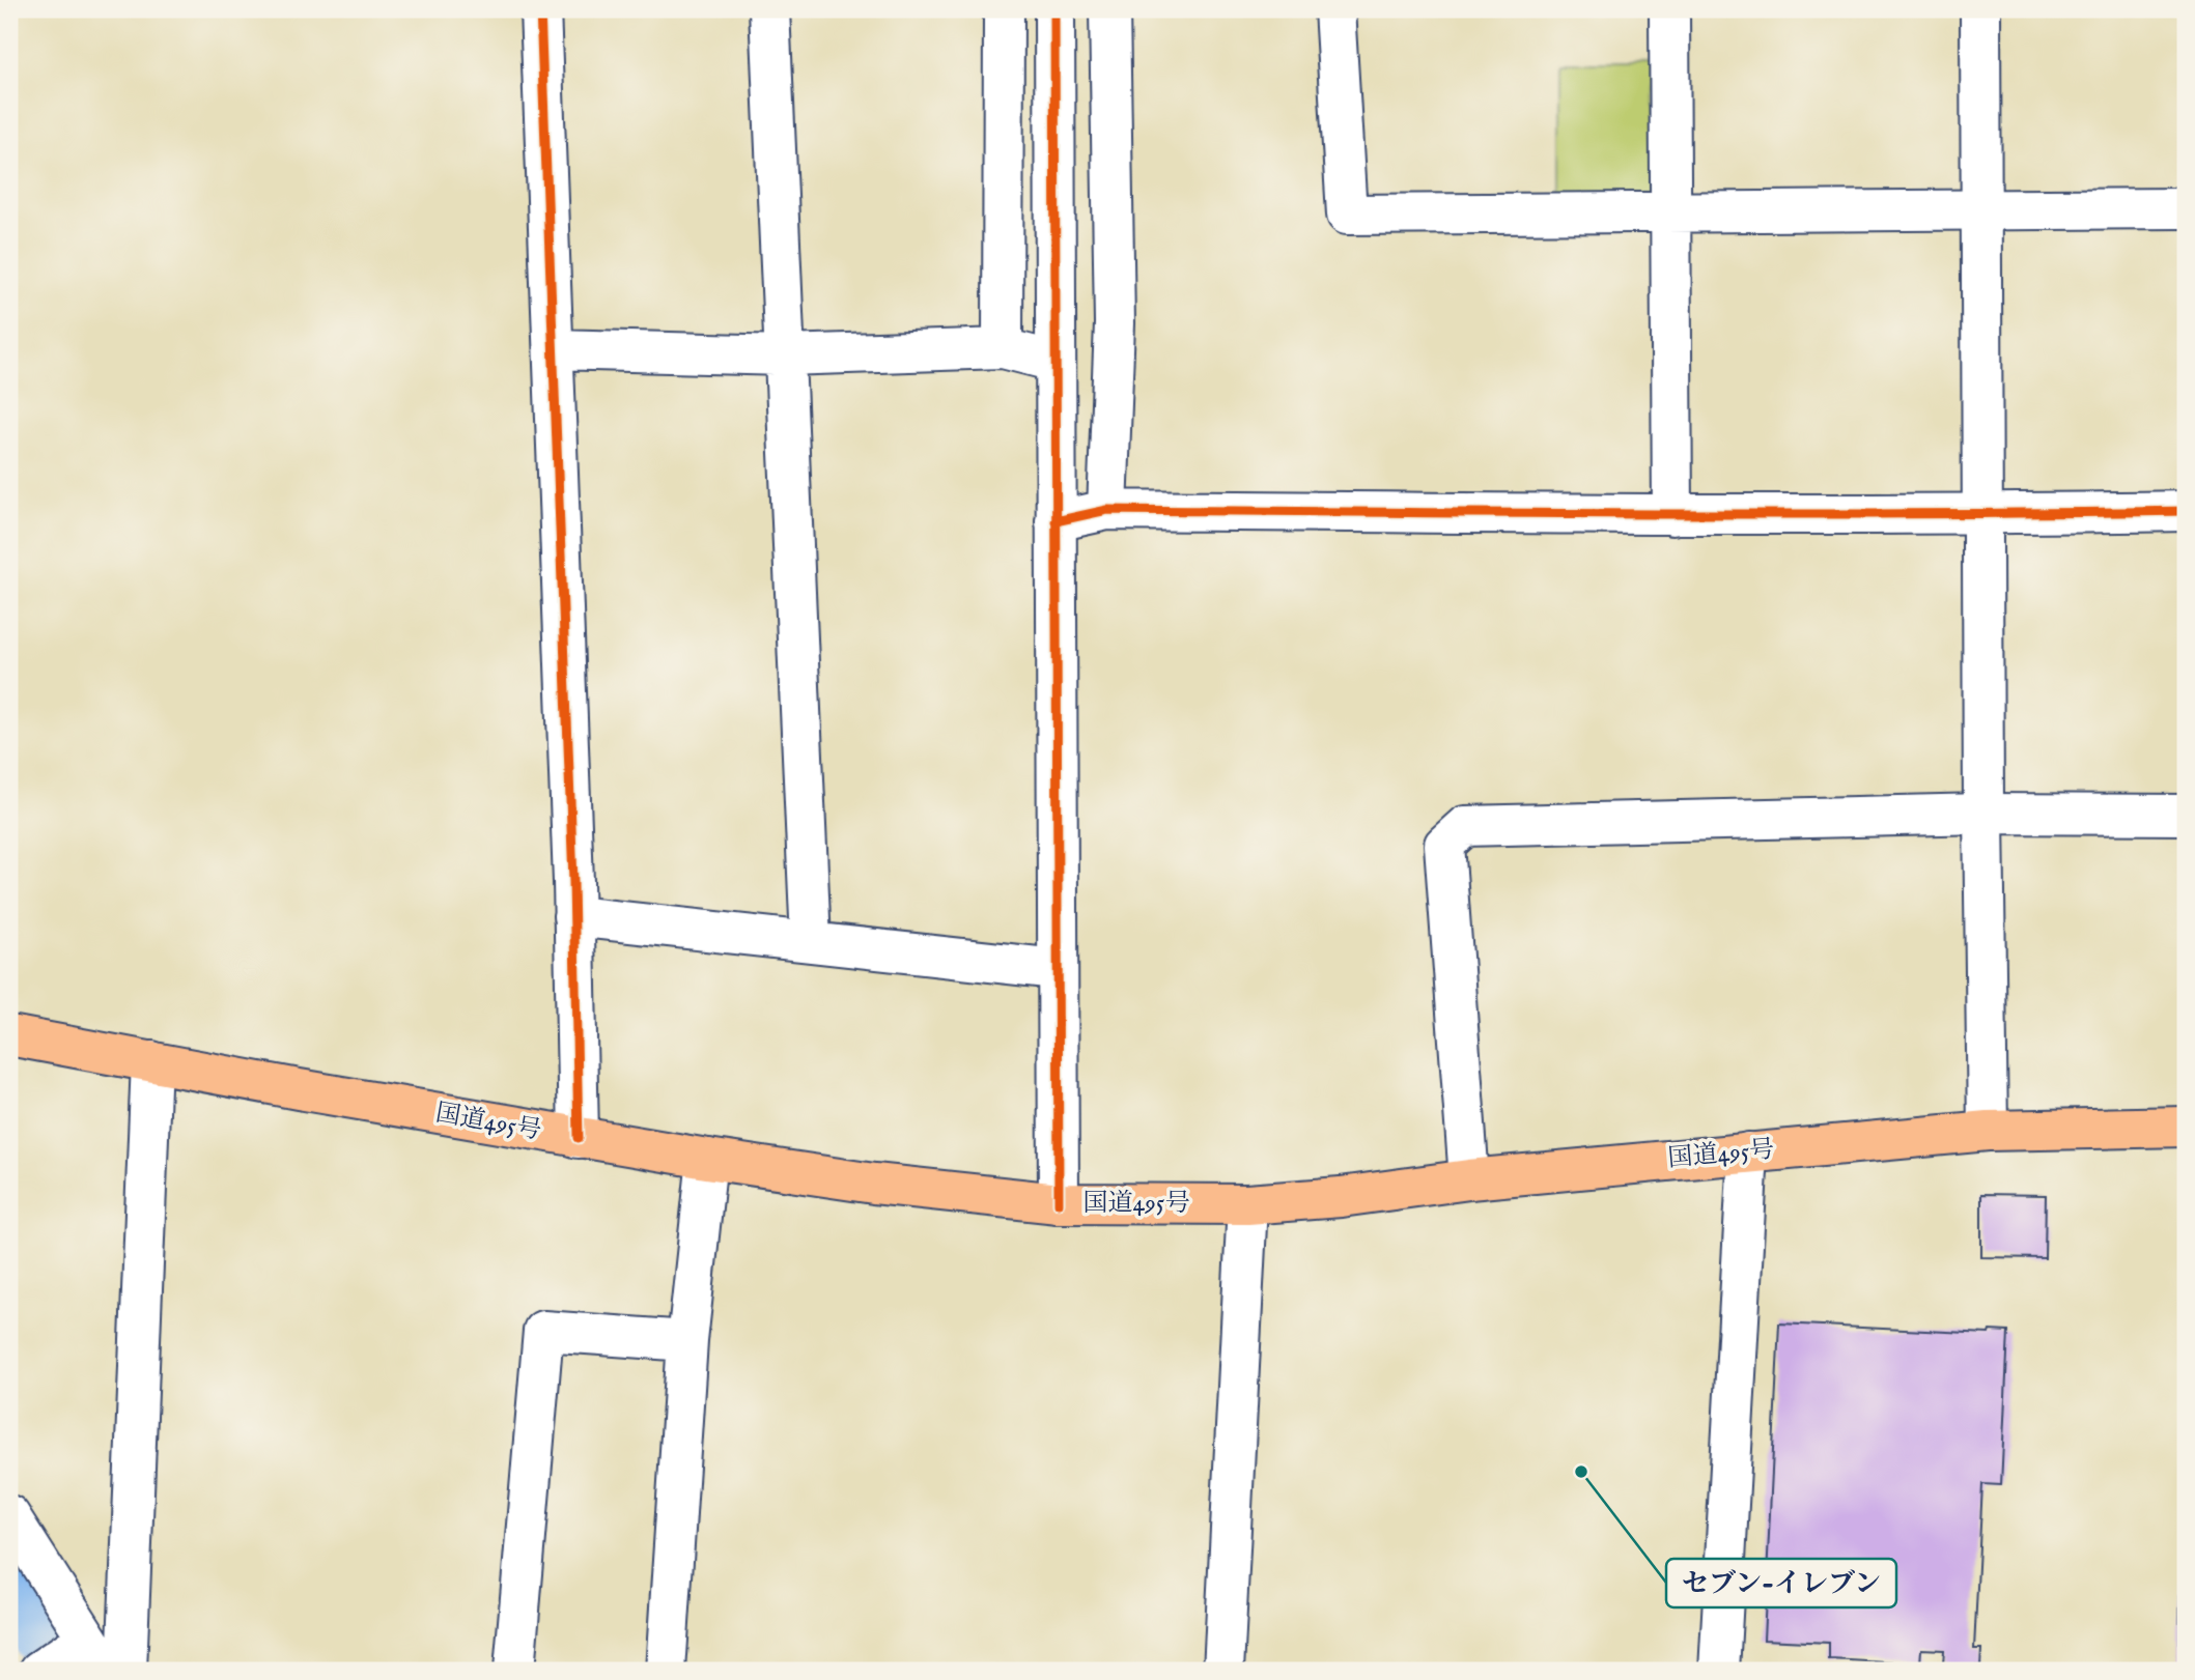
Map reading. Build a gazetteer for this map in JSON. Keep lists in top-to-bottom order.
{
  "streets": {
    "highway": ["国道495号"]
  },
  "places": ["セブン-イレブン"]
}
